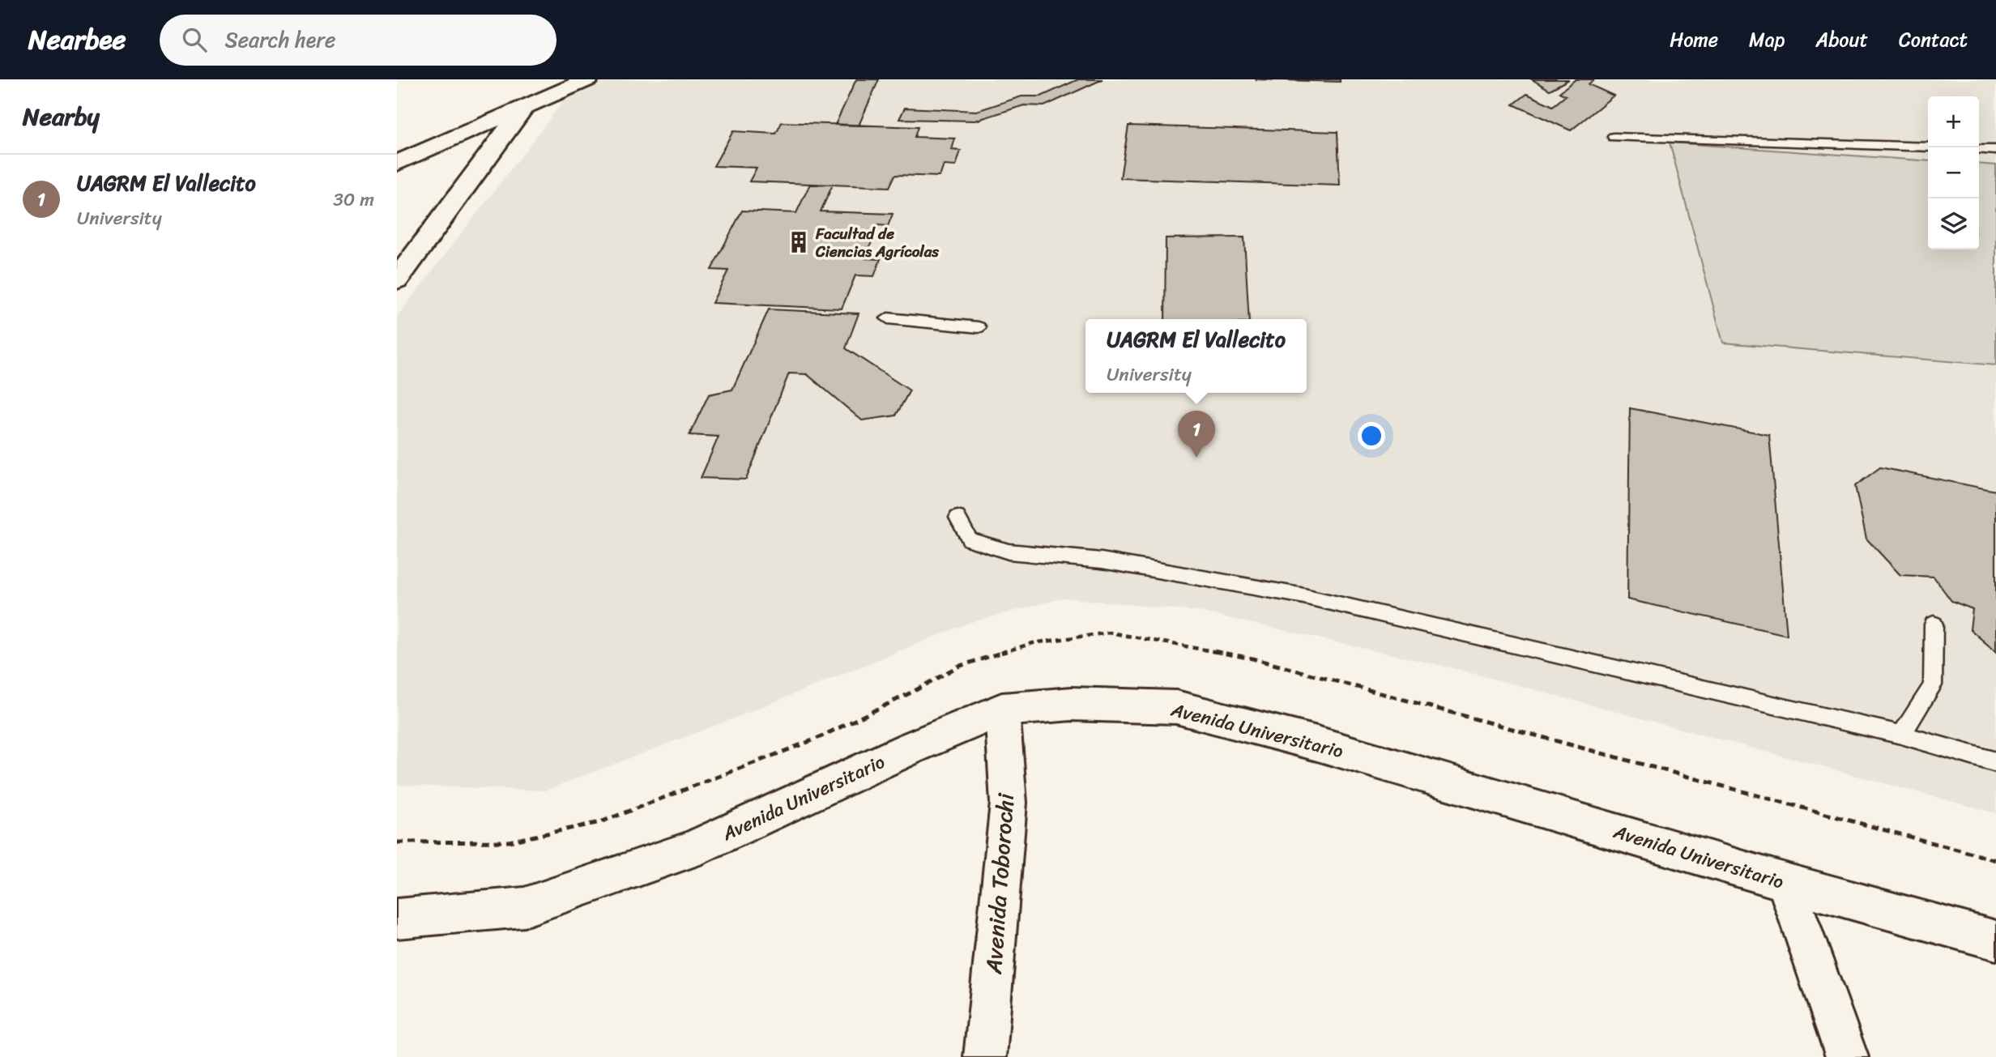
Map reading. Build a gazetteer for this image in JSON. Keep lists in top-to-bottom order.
{
  "streets": {
    "street": ["Avenida Universitario", "Avenida Toborochi"]
  },
  "crossings": [
    ["Avenida Universitario", "Avenida Toborochi"]
  ],
  "places": {
    "building": ["Facultad de Ciencias Agrícolas"]
  },
  "page": {
    "header": "Nearbee",
    "search": "Search here",
    "nav": [
      "Home",
      "Map",
      "About",
      "Contact"
    ],
    "heading": "Nearby",
    "map_buttons": ["+", "−"],
    "list": [
      {
        "mark": "1",
        "name": "UAGRM El Vallecito",
        "note": "University",
        "value": "30 m"
      }
    ],
    "popup": ["UAGRM El Vallecito", "University"],
    "pins": "1"
  }
}
